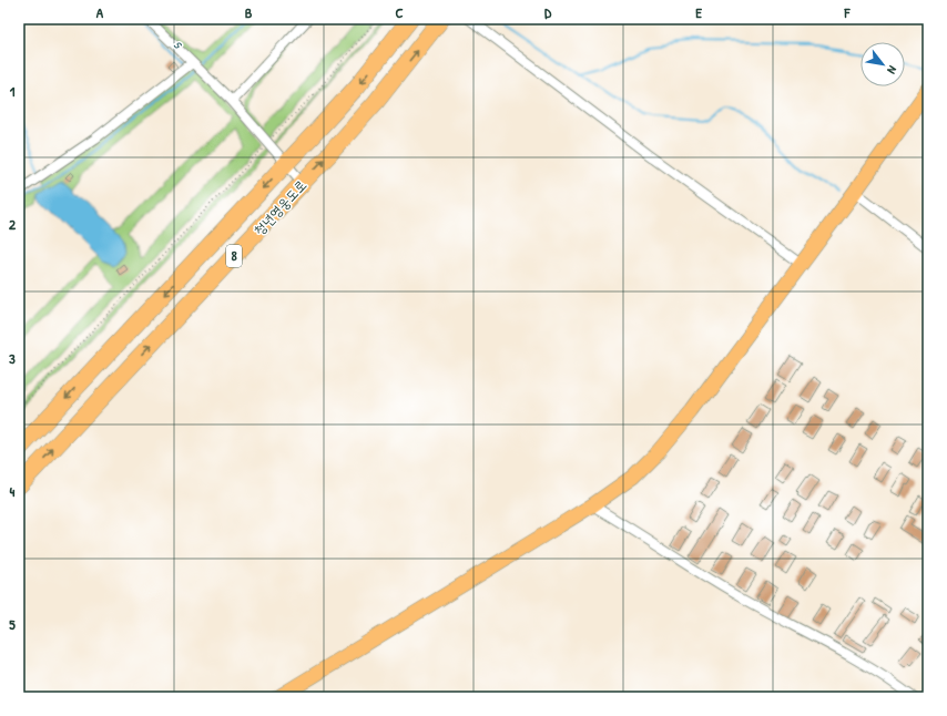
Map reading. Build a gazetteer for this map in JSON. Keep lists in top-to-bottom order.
{
  "streets": {
    "highway": ["청년영웅도로", "8"]
  },
  "water": ["s"],
  "north": "bottom right",
  "grid": {
    "columns": [
      "A",
      "B",
      "C",
      "D",
      "E",
      "F"
    ],
    "rows": [
      "1",
      "2",
      "3",
      "4",
      "5"
    ]
  }
}
